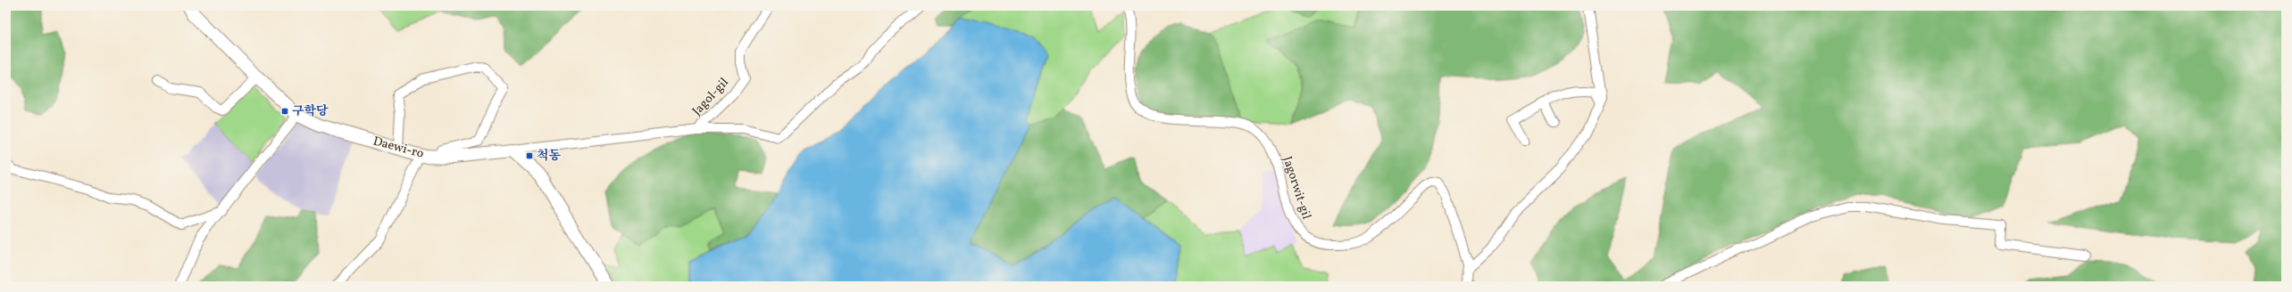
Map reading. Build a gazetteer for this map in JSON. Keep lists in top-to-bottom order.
{
  "streets": {
    "main road": ["Daewi-ro"],
    "street": ["Jagol-gil", "Jagorwit-gil"]
  },
  "places": {
    "transit": ["구학당", "척동"]
  }
}
